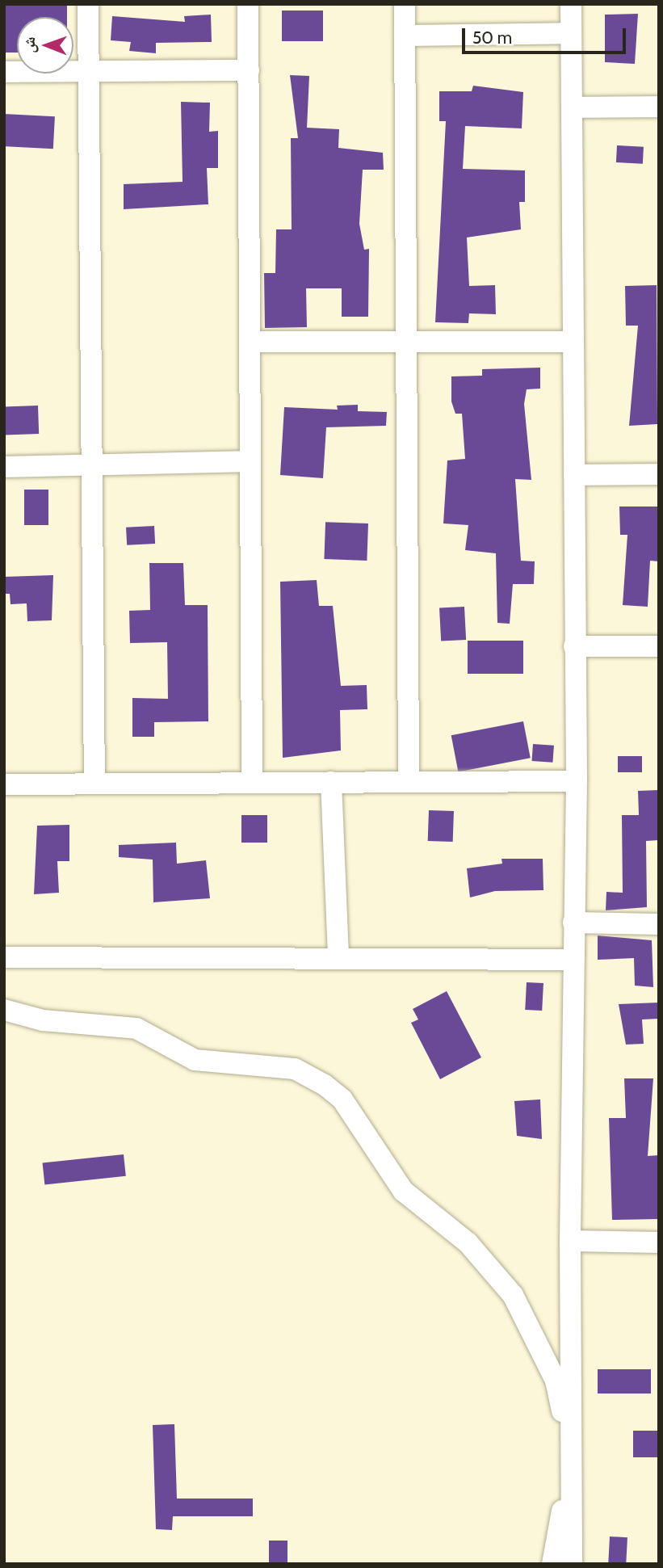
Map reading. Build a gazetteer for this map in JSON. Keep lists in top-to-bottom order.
{
  "scale_bar": "50 m",
  "north": "left"
}
